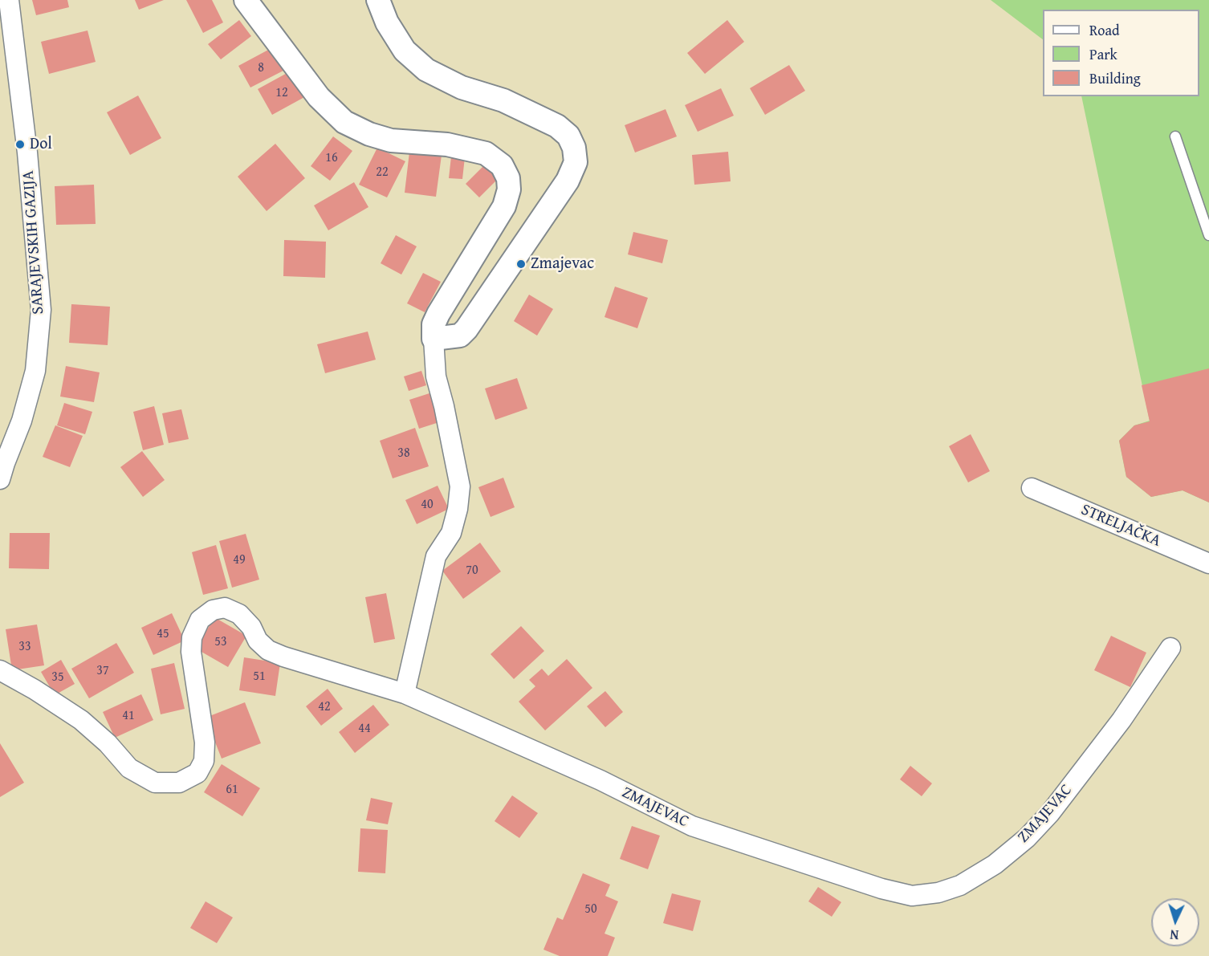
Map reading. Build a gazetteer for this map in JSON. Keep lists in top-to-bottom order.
{
  "streets": {
    "street": ["SARAJEVSKIH GAZIJA", "STRELJAČKA", "ZMAJEVAC"]
  },
  "places": ["Dol", "Zmajevac"],
  "house_numbers": [
    "8",
    "12",
    "16",
    "22",
    "38",
    "40",
    "49",
    "70",
    "45",
    "53",
    "33",
    "37",
    "51",
    "35",
    "42",
    "41",
    "44",
    "61",
    "50"
  ],
  "legend": ["Road", "Park", "Building"],
  "north": "bottom"
}
